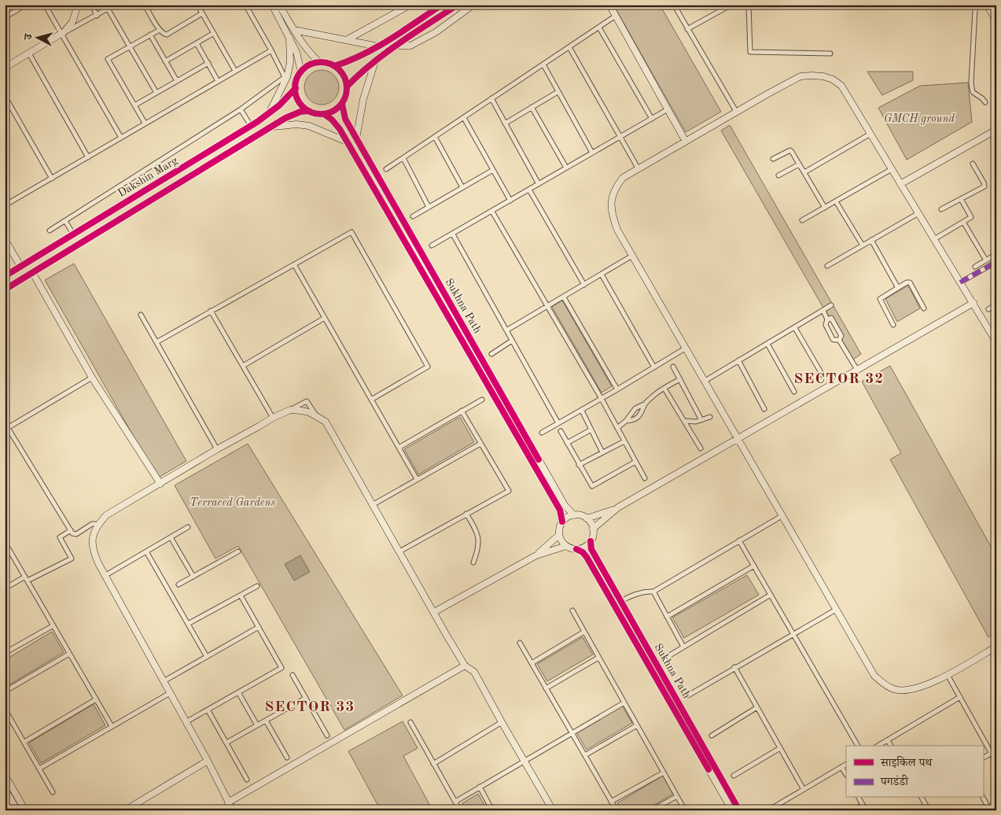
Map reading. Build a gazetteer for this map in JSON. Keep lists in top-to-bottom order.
{
  "streets": {
    "street": ["Dakshin Marg", "Sukhna Path"]
  },
  "crossings": [
    ["Dakshin Marg", "Sukhna Path"]
  ],
  "districts": ["SECTOR 32", "SECTOR 33"],
  "parks": ["GMCH ground", "Terraced Gardens"],
  "legend": ["साइकिल पथ", "पगडंडी"],
  "north": "left"
}
